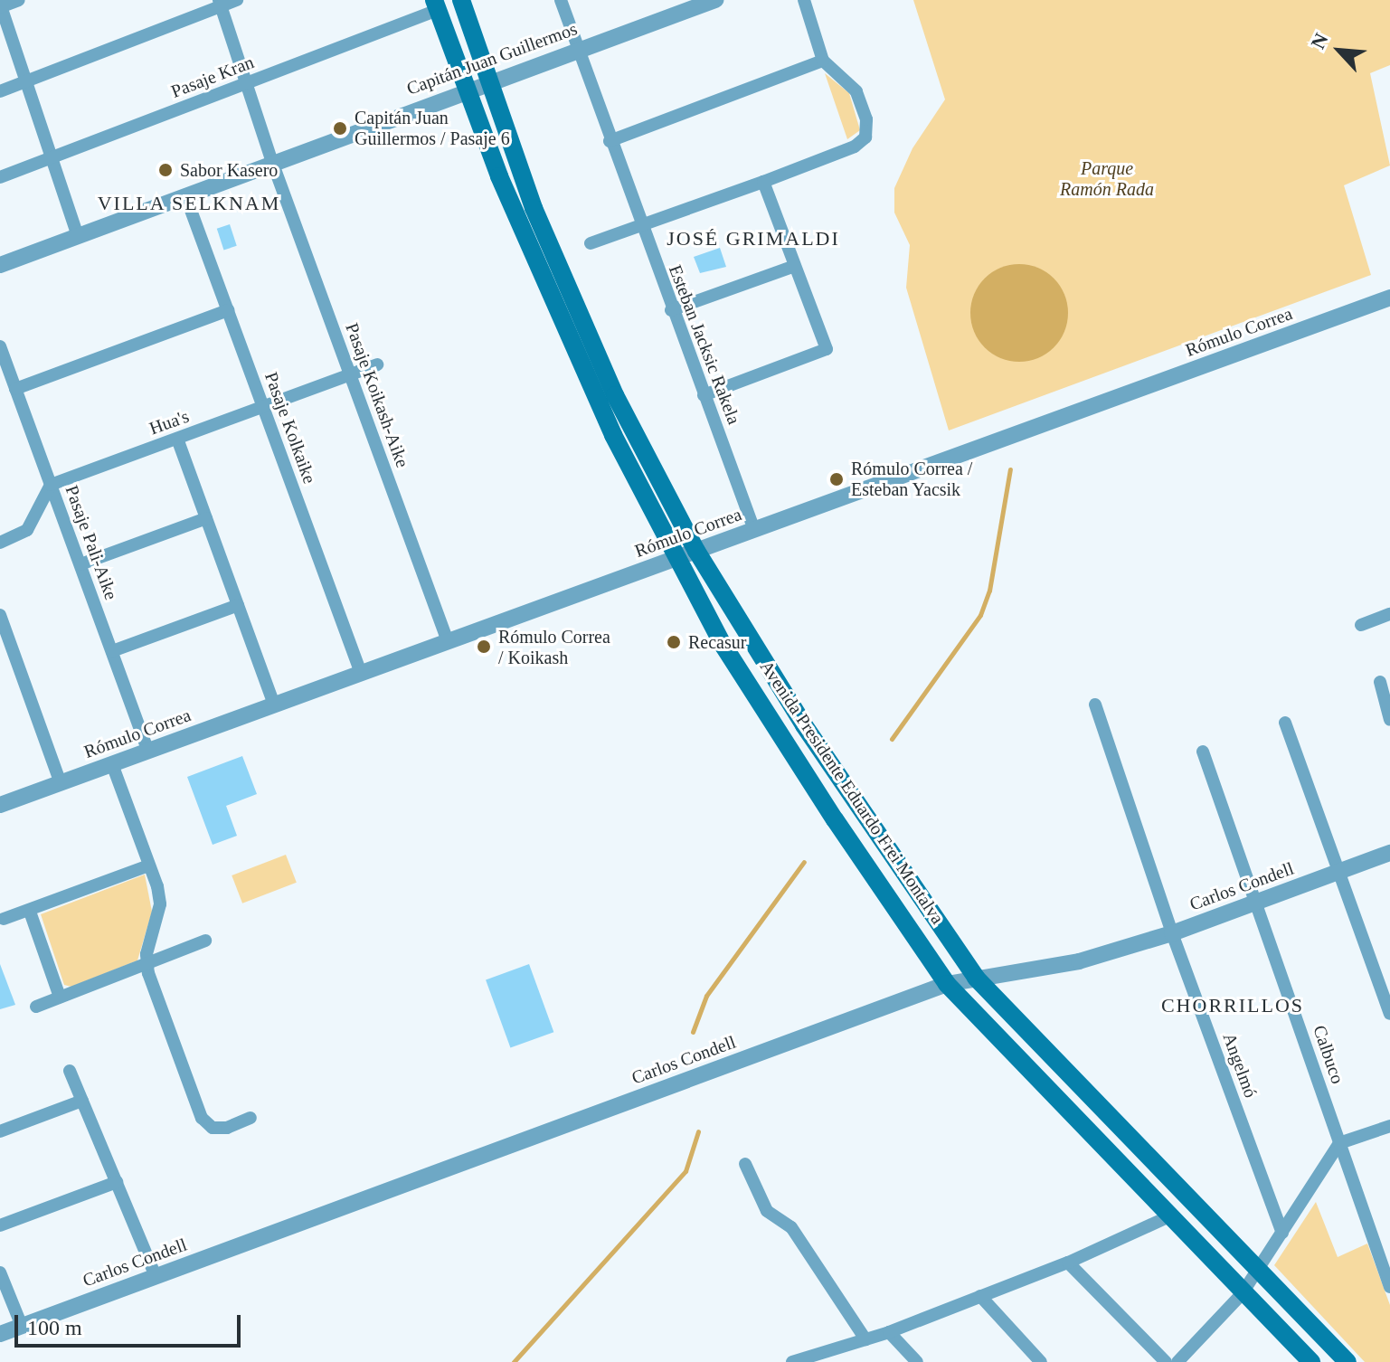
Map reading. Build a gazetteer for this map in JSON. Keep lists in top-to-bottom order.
{
  "streets": {
    "main road": ["Avenida Presidente Eduardo Frei Montalva"],
    "street": [
      "Capitán Juan Guillermos",
      "Pasaje Kran",
      "Rómulo Correa",
      "Esteban Jacksic Rakela",
      "Pasaje Koikash-Aike",
      "Hua's",
      "Pasaje Kolkaike",
      "Pasaje Pali-Aike",
      "Carlos Condell",
      "Calbuco",
      "Angelmó"
    ]
  },
  "crossings": [
    ["Capitán Juan Guillermos", "Esteban Jacksic Rakela"],
    ["Capitán Juan Guillermos", "Pasaje Koikash-Aike"],
    ["Capitán Juan Guillermos", "Pasaje Kolkaike"],
    ["Capitán Juan Guillermos", "Avenida Presidente Eduardo Frei Montalva"],
    ["Pasaje Kran", "Pasaje Koikash-Aike"],
    ["Pasaje Kran", "Avenida Presidente Eduardo Frei Montalva"],
    ["Rómulo Correa", "Esteban Jacksic Rakela"],
    ["Rómulo Correa", "Pasaje Koikash-Aike"],
    ["Rómulo Correa", "Pasaje Kolkaike"],
    ["Rómulo Correa", "Pasaje Pali-Aike"],
    ["Rómulo Correa", "Avenida Presidente Eduardo Frei Montalva"],
    ["Pasaje Koikash-Aike", "Hua's"],
    ["Hua's", "Pasaje Kolkaike"],
    ["Hua's", "Pasaje Pali-Aike"],
    ["Avenida Presidente Eduardo Frei Montalva", "Carlos Condell"],
    ["Carlos Condell", "Calbuco"],
    ["Carlos Condell", "Angelmó"]
  ],
  "districts": ["VILLA SELKNAM", "JOSÉ GRIMALDI", "CHORRILLOS"],
  "parks": ["Parque Ramón Rada"],
  "places": [
    "Capitán Juan Guillermos / Pasaje 6",
    "Sabor Kasero",
    "Rómulo Correa / Esteban Yacsik",
    "Recasur",
    "Rómulo Correa / Koikash"
  ],
  "scale_bar": "100 m",
  "north": "top left"
}
